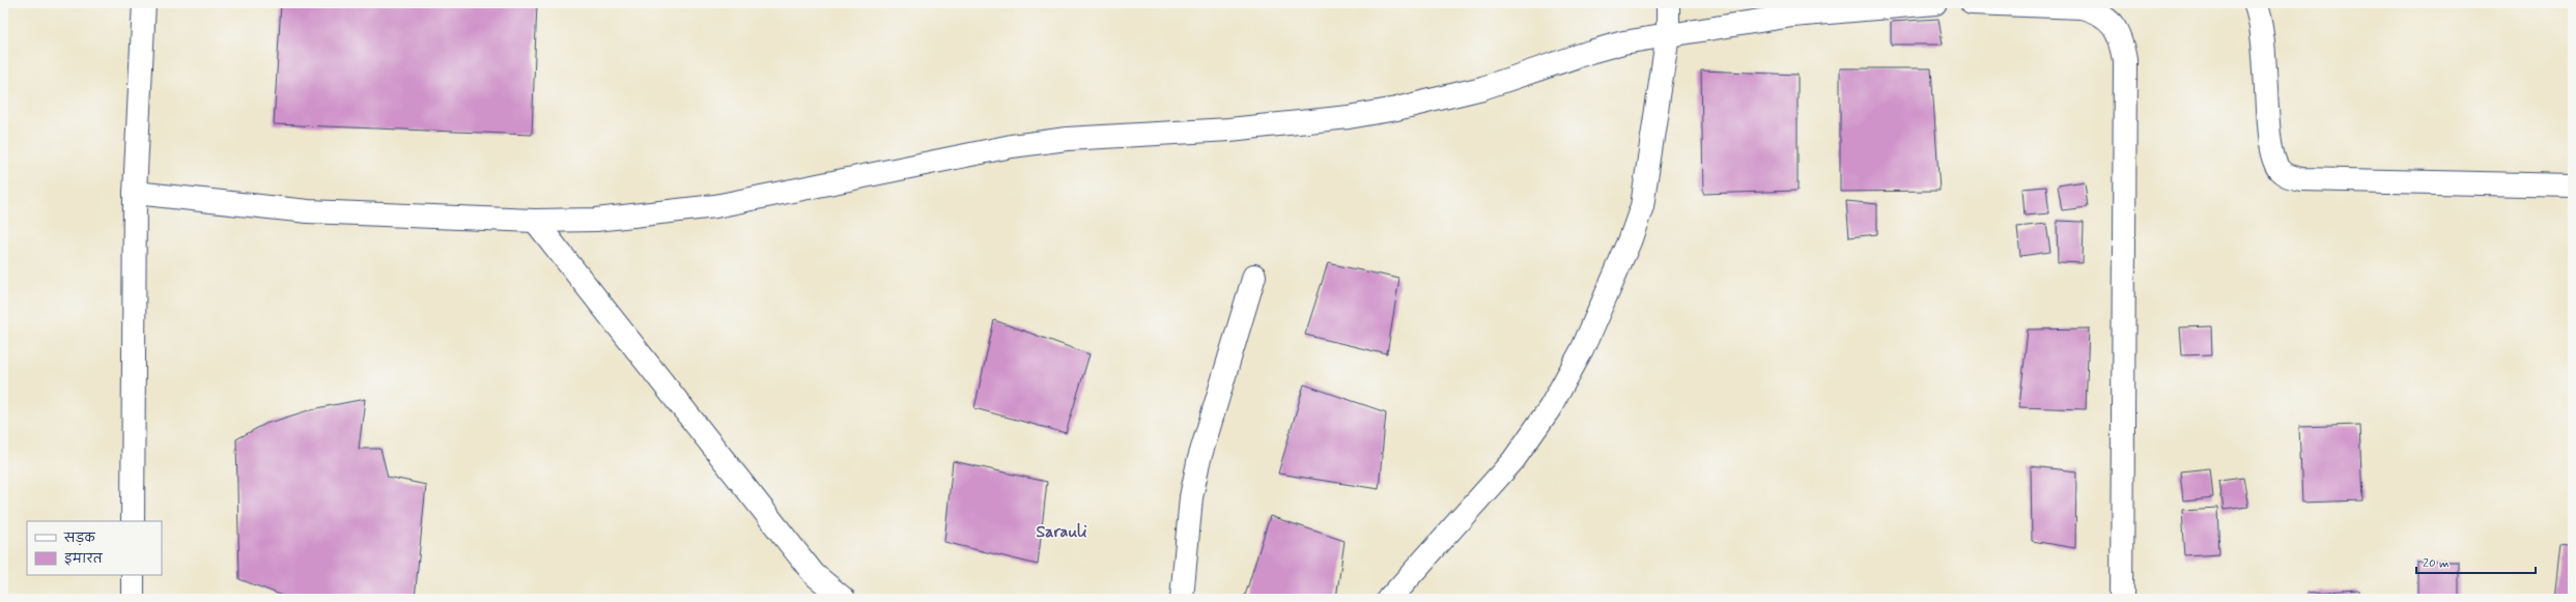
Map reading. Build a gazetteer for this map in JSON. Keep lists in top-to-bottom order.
{
  "districts": ["Sarauli"],
  "legend": ["सड़क", "इमारत"],
  "scale_bar": "20 m"
}
